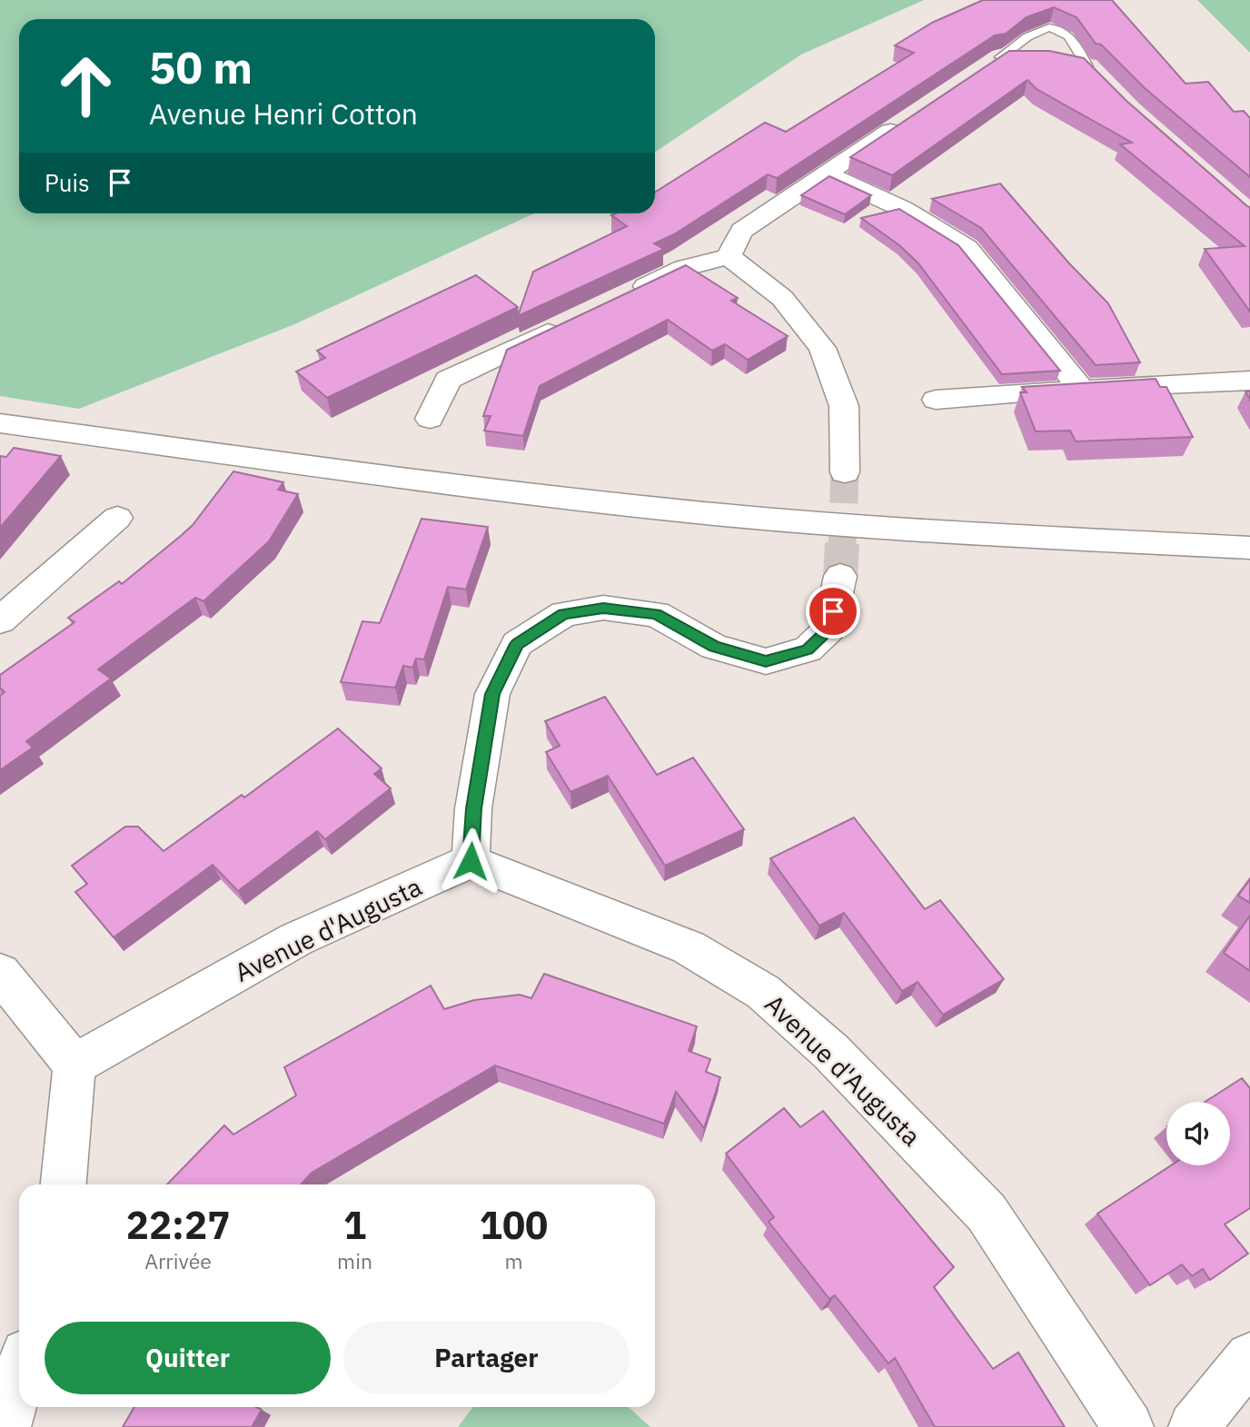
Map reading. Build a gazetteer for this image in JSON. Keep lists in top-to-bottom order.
{
  "streets": {
    "street": ["Avenue d'Augusta"]
  },
  "page": {
    "turn": ["50 m", "Avenue Henri Cotton"],
    "then": "Puis",
    "eta": [
      "22:27",
      "Arrivée",
      "1",
      "min",
      "100",
      "m"
    ],
    "buttons": ["Quitter", "Partager"]
  }
}
